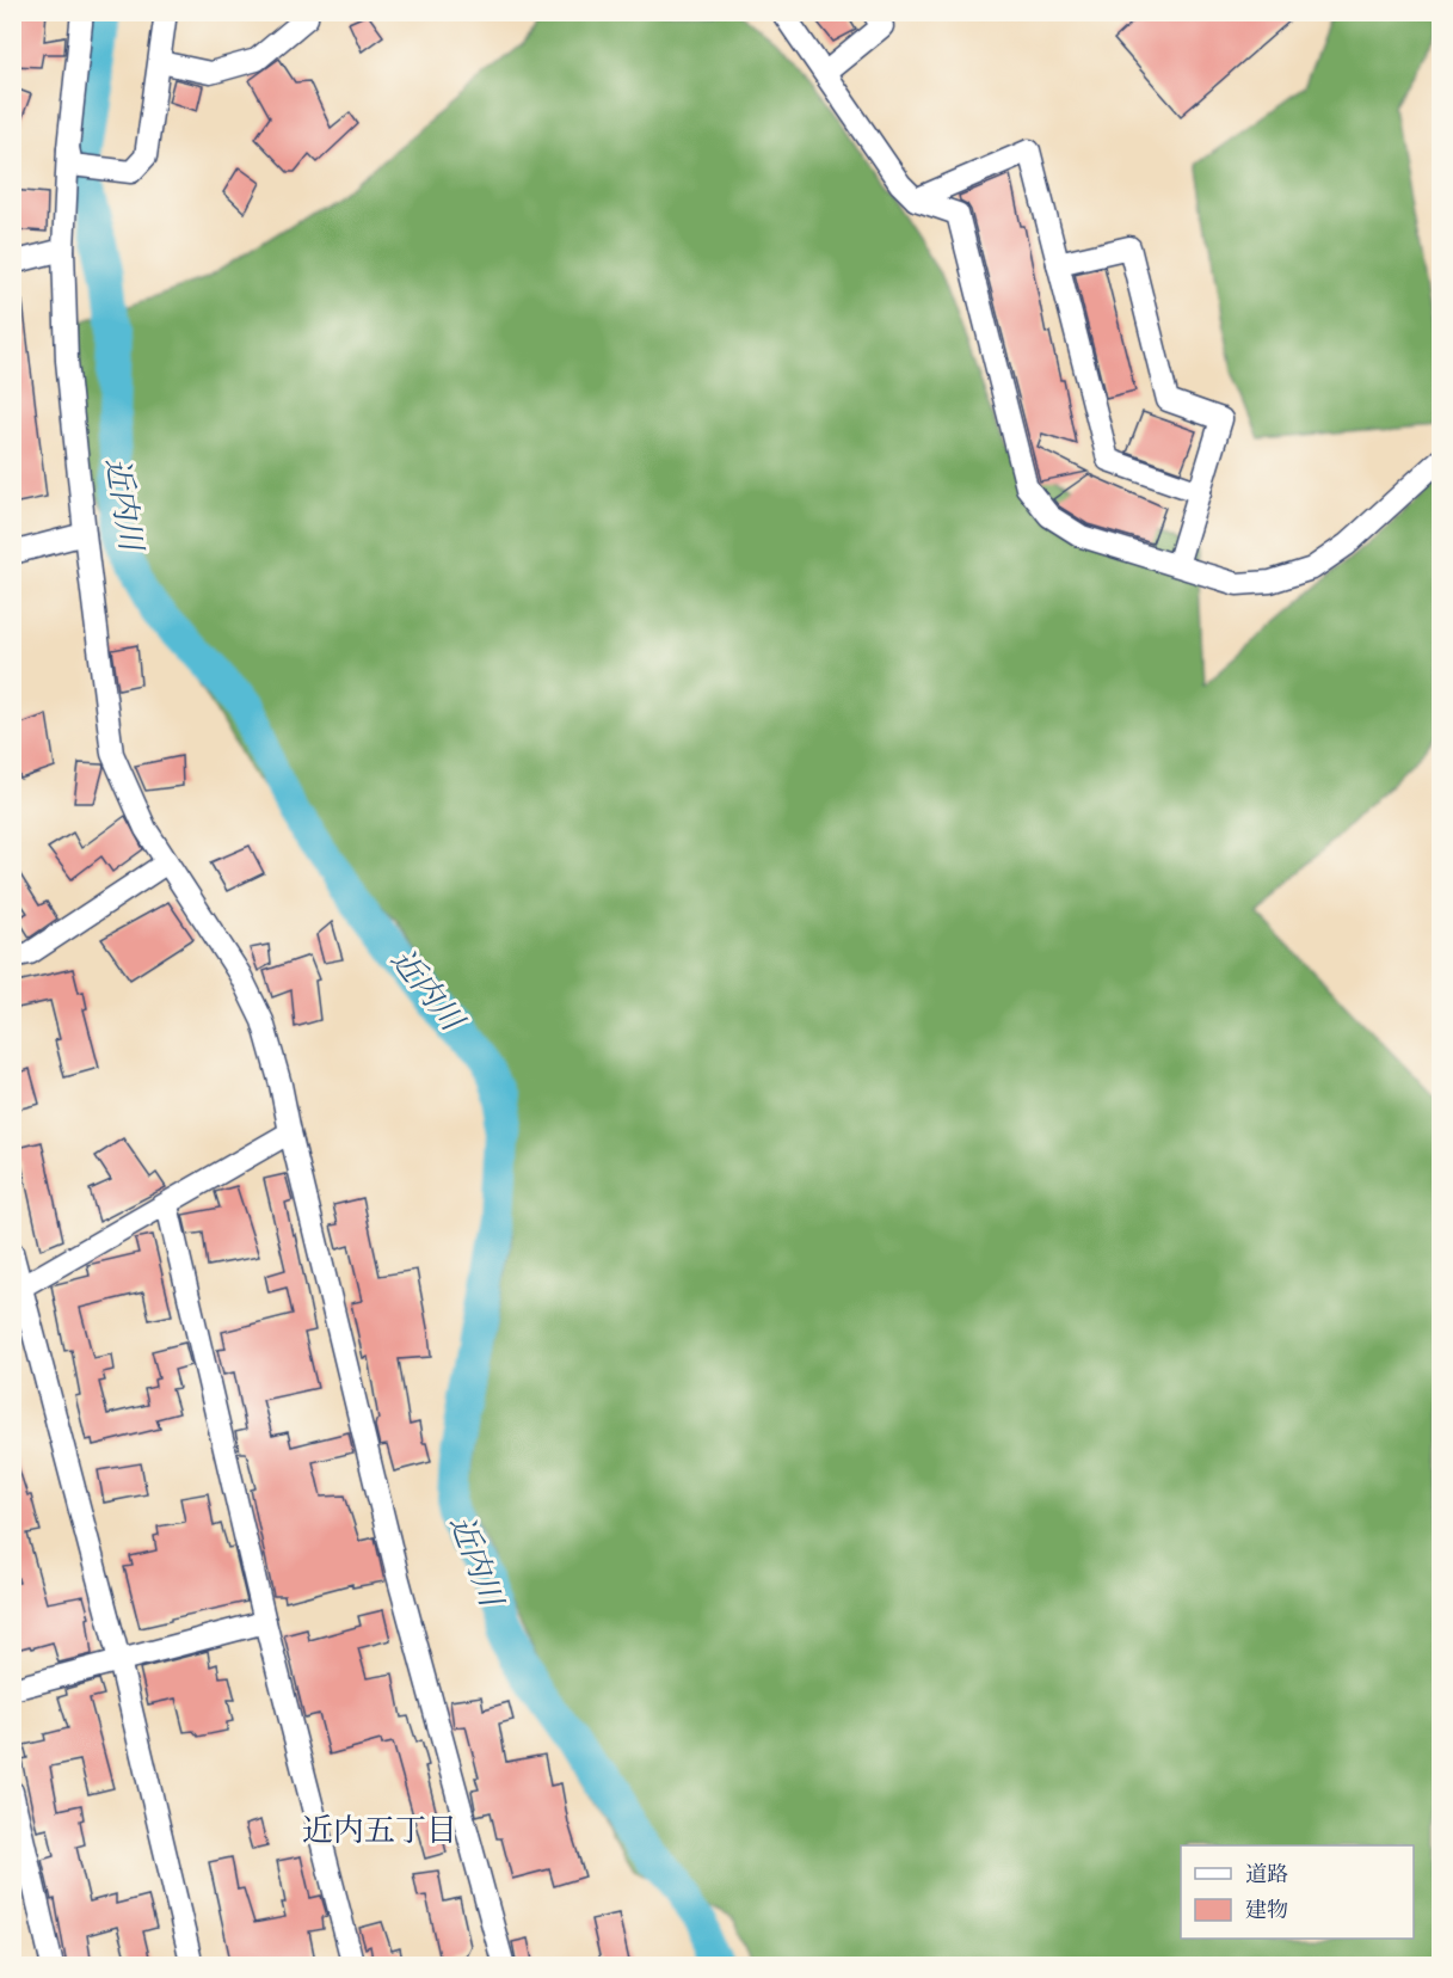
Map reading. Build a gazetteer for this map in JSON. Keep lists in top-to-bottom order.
{
  "districts": ["近内五丁目"],
  "water": ["近内川"],
  "legend": ["道路", "建物"]
}
